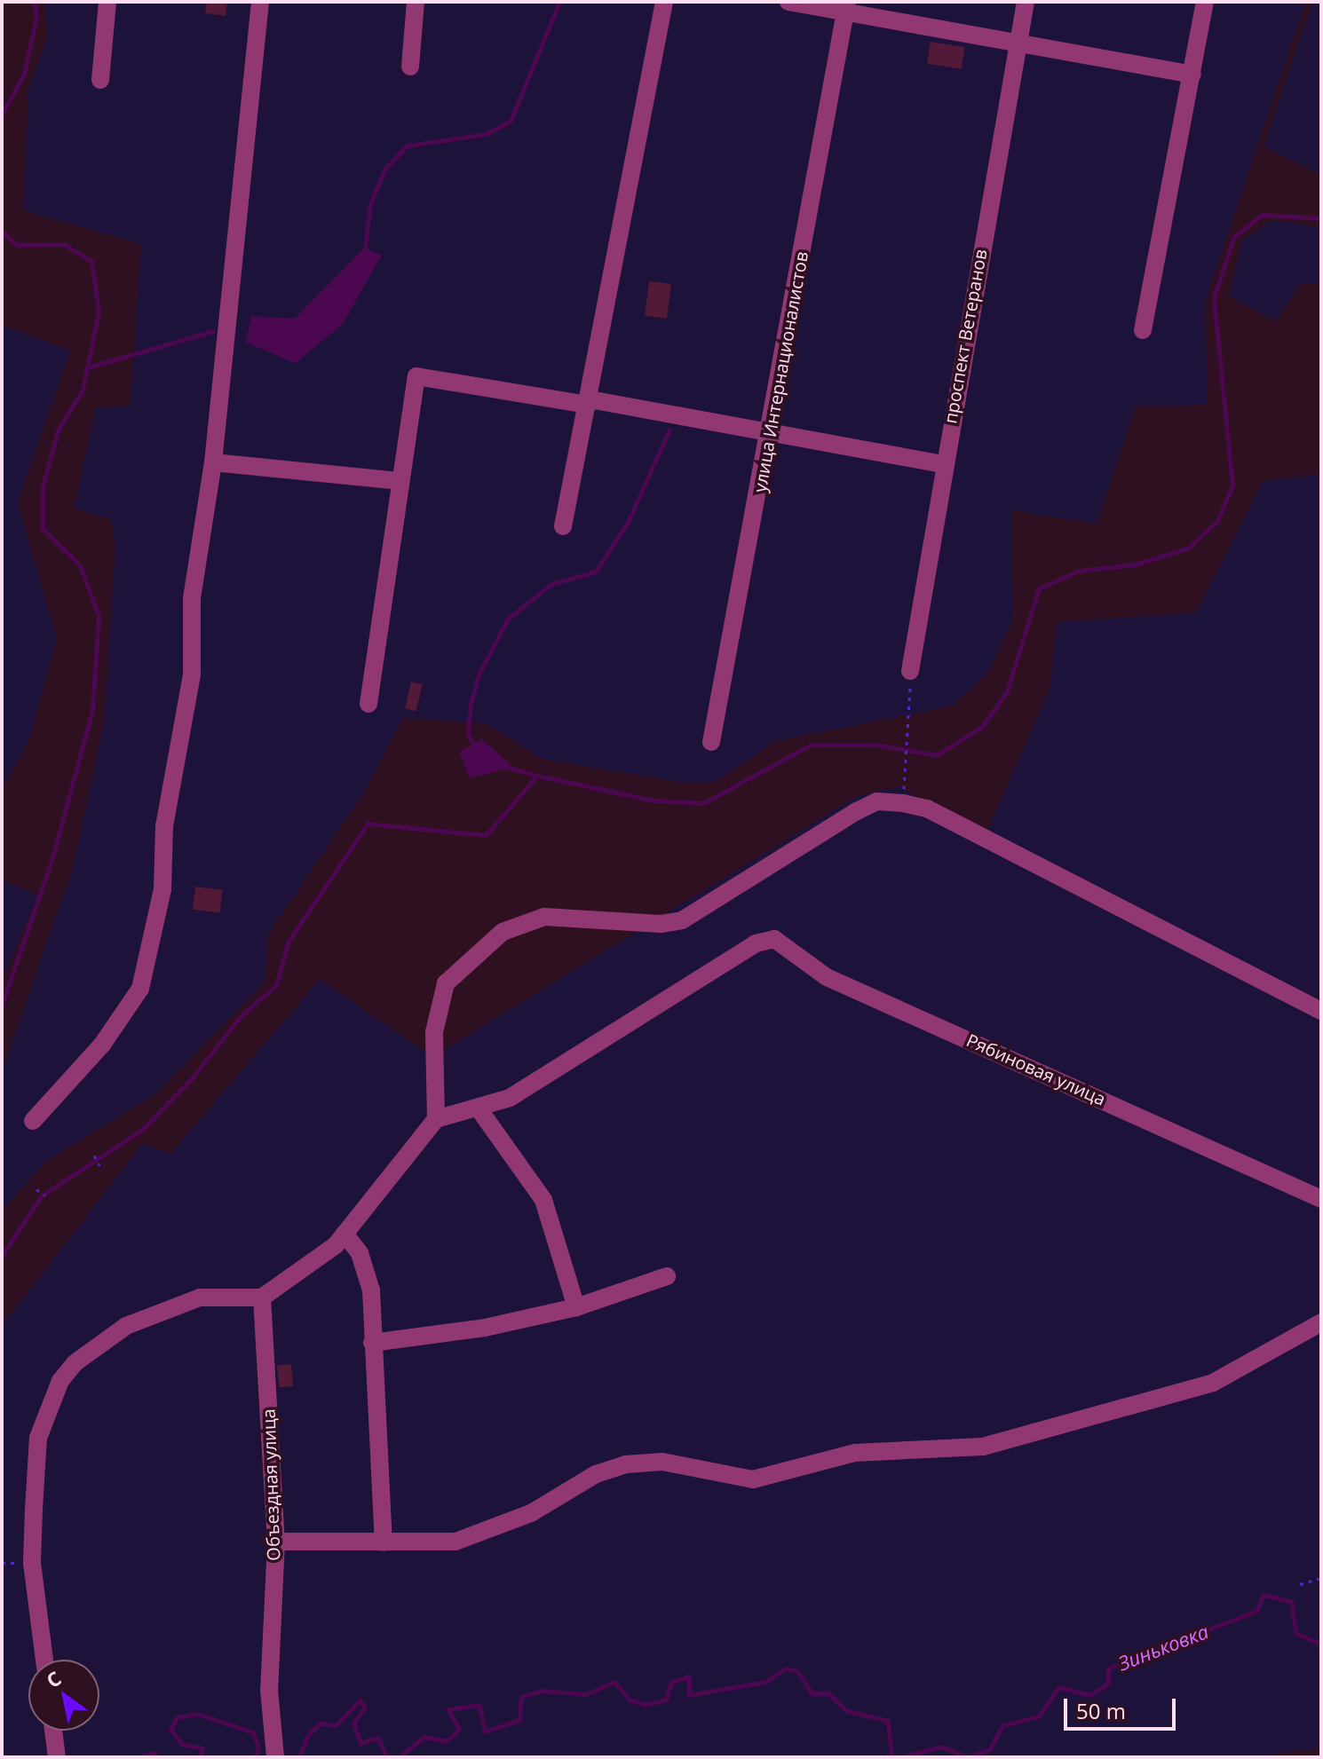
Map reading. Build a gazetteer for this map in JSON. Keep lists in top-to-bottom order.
{
  "streets": {
    "street": [
      "проспект Ветеранов",
      "улица Интернационалистов",
      "Рябиновая улица",
      "Объездная улица"
    ]
  },
  "water": ["Зиньковка"],
  "scale_bar": "50 m",
  "north": "top left"
}
